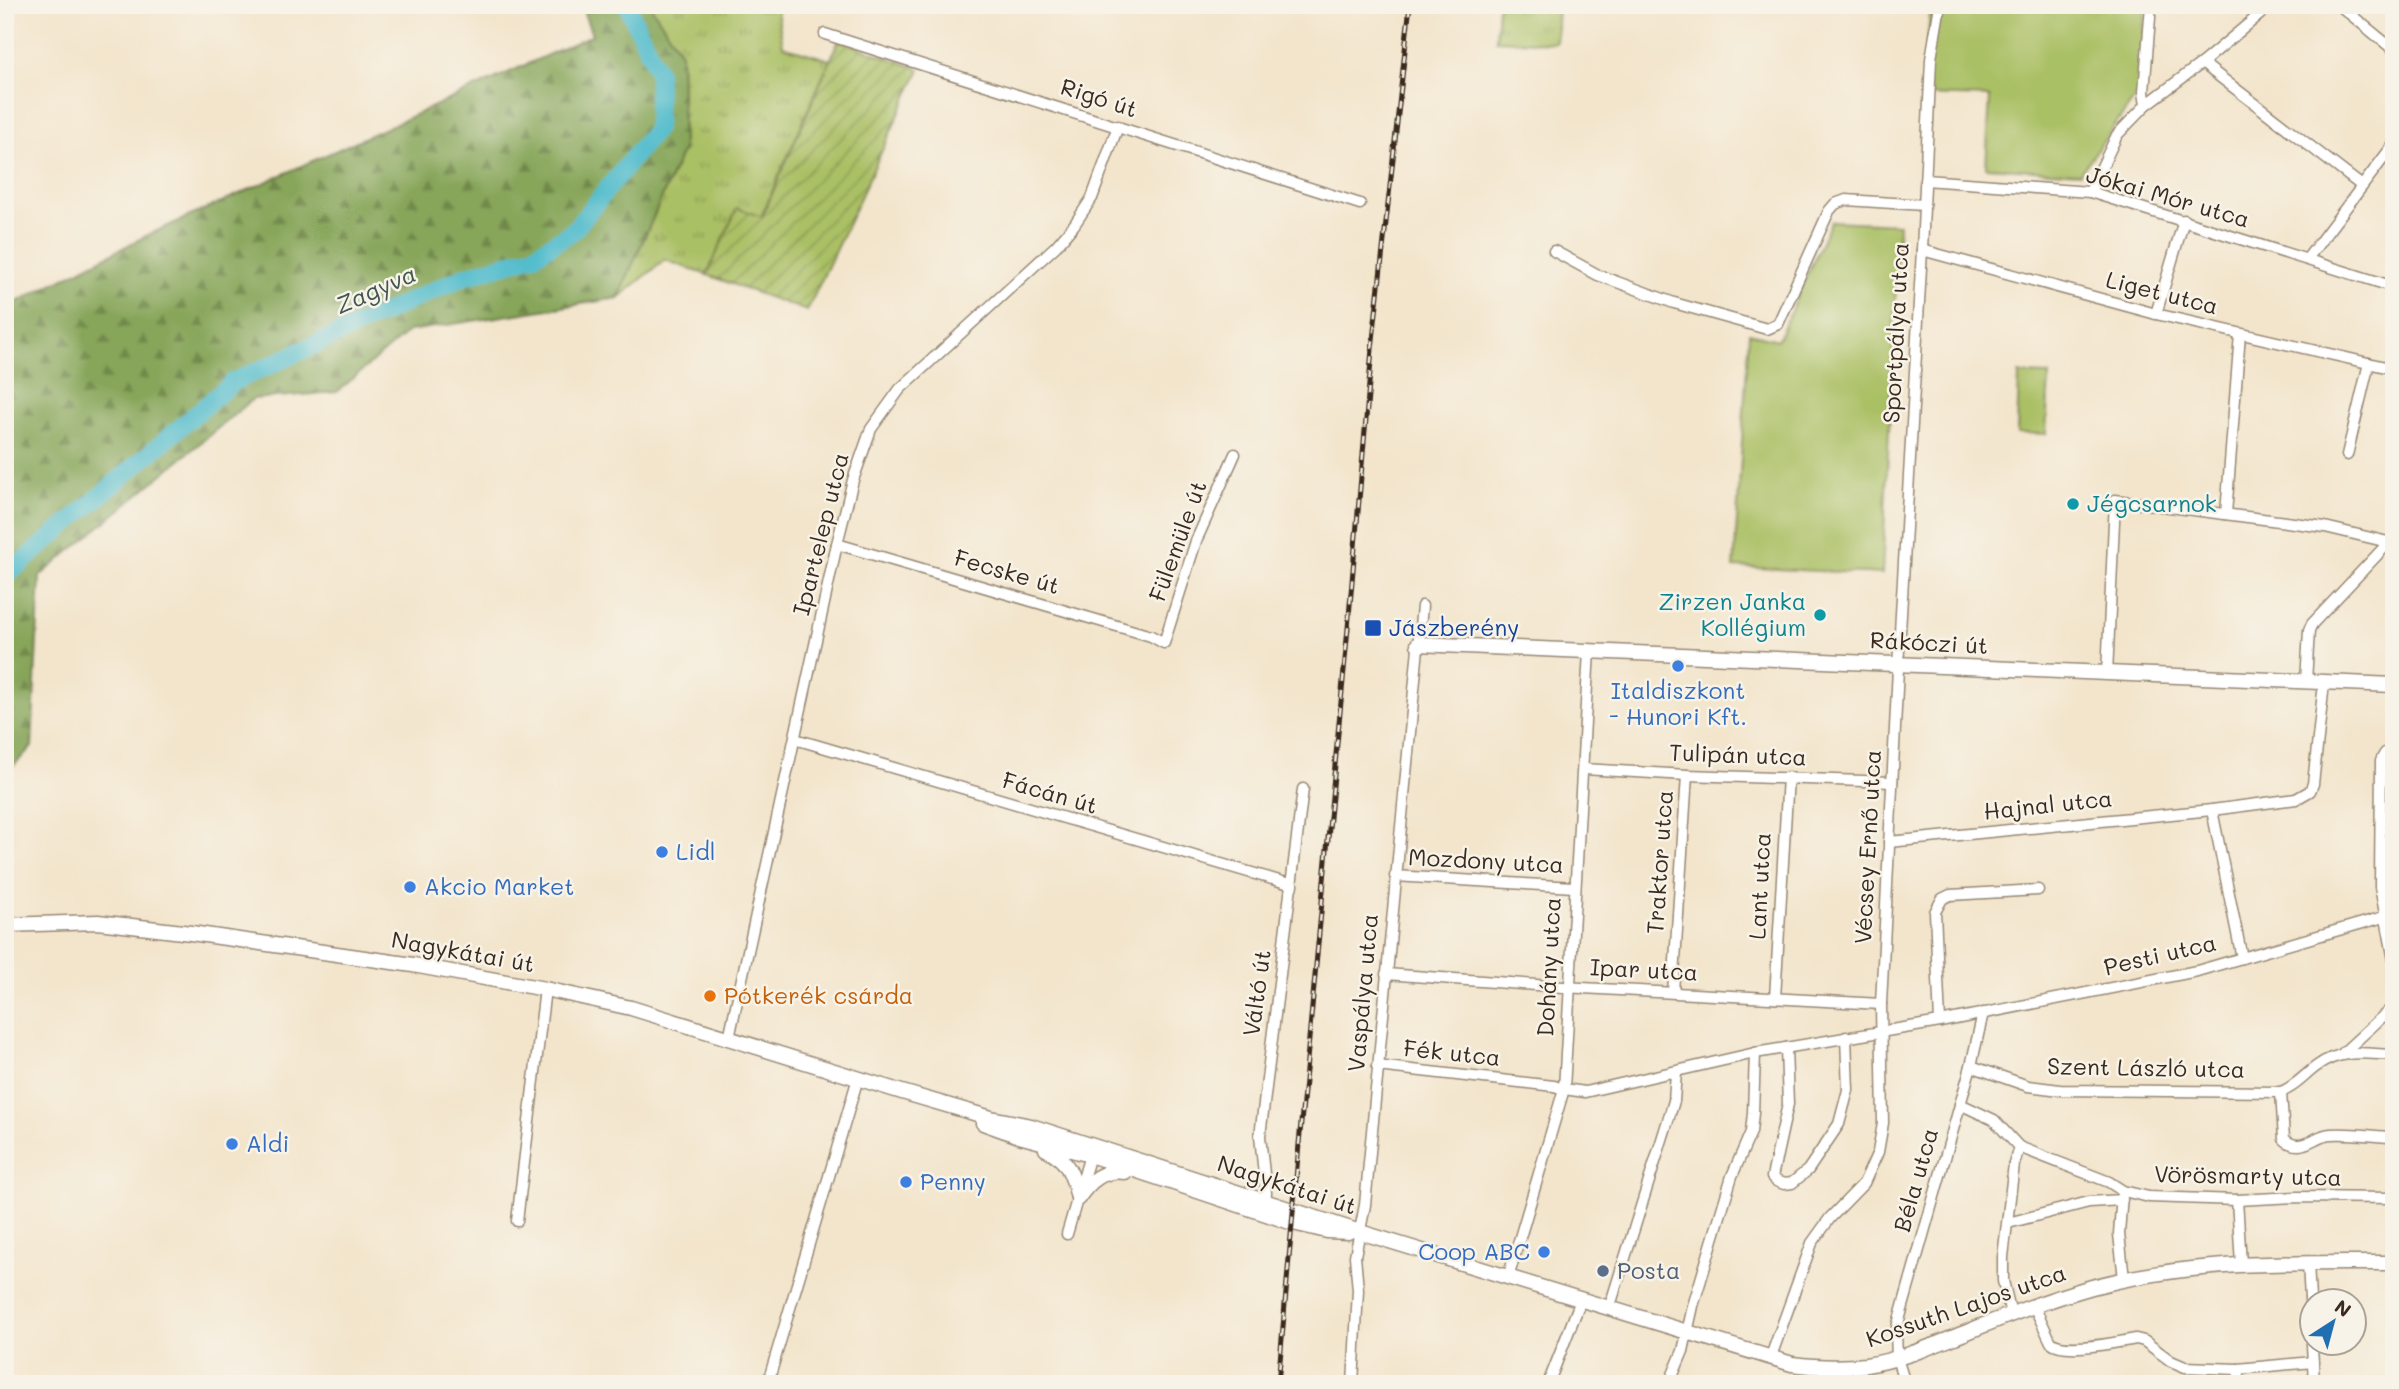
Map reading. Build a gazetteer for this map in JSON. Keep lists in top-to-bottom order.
{
  "streets": {
    "street": [
      "Rigó út",
      "Jókai Mór utca",
      "Liget utca",
      "Sportpálya utca",
      "Ipartelep utca",
      "Fülemüle út",
      "Fecske út",
      "Rákóczi út",
      "Tulipán utca",
      "Fácán út",
      "Hajnal utca",
      "Vécsey Ernő utca",
      "Mozdony utca",
      "Traktor utca",
      "Lant utca",
      "Nagykátai út",
      "Pesti utca",
      "Dohány utca",
      "Ipar utca",
      "Váltó út",
      "Vaspálya utca",
      "Fék utca",
      "Szent László utca",
      "Vörösmarty utca",
      "Béla utca",
      "Kossuth Lajos utca"
    ]
  },
  "crossings": [
    ["Rigó út", "Ipartelep utca"],
    ["Jókai Mór utca", "Sportpálya utca"],
    ["Liget utca", "Sportpálya utca"],
    ["Sportpálya utca", "Rákóczi út"],
    ["Sportpálya utca", "Vécsey Ernő utca"],
    ["Ipartelep utca", "Fecske út"],
    ["Ipartelep utca", "Fácán út"],
    ["Ipartelep utca", "Nagykátai út"],
    ["Fülemüle út", "Fecske út"],
    ["Rákóczi út", "Hajnal utca"],
    ["Rákóczi út", "Vécsey Ernő utca"],
    ["Rákóczi út", "Dohány utca"],
    ["Rákóczi út", "Vaspálya utca"],
    ["Tulipán utca", "Vécsey Ernő utca"],
    ["Tulipán utca", "Traktor utca"],
    ["Tulipán utca", "Lant utca"],
    ["Tulipán utca", "Dohány utca"],
    ["Fácán út", "Váltó út"],
    ["Hajnal utca", "Vécsey Ernő utca"],
    ["Vécsey Ernő utca", "Pesti utca"],
    ["Vécsey Ernő utca", "Ipar utca"],
    ["Vécsey Ernő utca", "Kossuth Lajos utca"],
    ["Mozdony utca", "Dohány utca"],
    ["Mozdony utca", "Vaspálya utca"],
    ["Traktor utca", "Ipar utca"],
    ["Lant utca", "Ipar utca"],
    ["Nagykátai út", "Váltó út"],
    ["Nagykátai út", "Vaspálya utca"],
    ["Nagykátai út", "Kossuth Lajos utca"],
    ["Pesti utca", "Dohány utca"],
    ["Pesti utca", "Fék utca"],
    ["Pesti utca", "Béla utca"],
    ["Dohány utca", "Ipar utca"],
    ["Dohány utca", "Fék utca"],
    ["Dohány utca", "Kossuth Lajos utca"],
    ["Ipar utca", "Vaspálya utca"],
    ["Vaspálya utca", "Fék utca"],
    ["Vaspálya utca", "Kossuth Lajos utca"],
    ["Szent László utca", "Béla utca"],
    ["Vörösmarty utca", "Béla utca"],
    ["Béla utca", "Kossuth Lajos utca"]
  ],
  "water": ["Zagyva"],
  "places": {
    "other": [
      "Jégcsarnok",
      "Zirzen Janka Kollégium",
      "Italdiszkont - Hunori Kft.",
      "Lidl",
      "Akcio Market",
      "Pótkerék csárda",
      "Aldi",
      "Penny",
      "Coop ABC",
      "Posta"
    ],
    "transit": ["Jászberény"]
  },
  "north": "top right"
}
